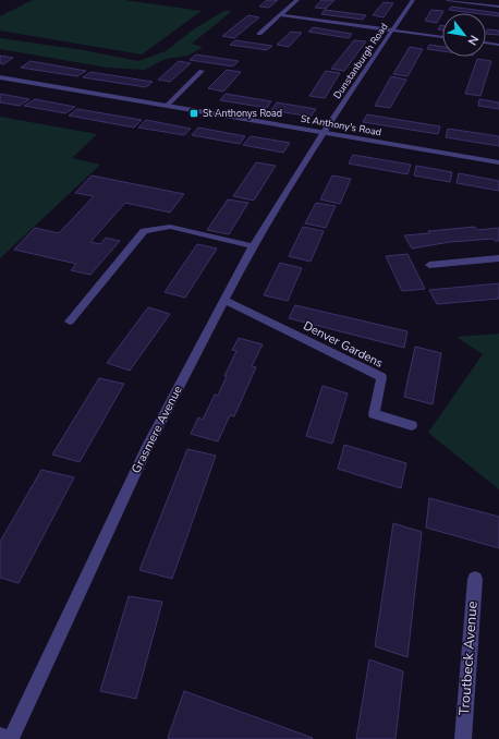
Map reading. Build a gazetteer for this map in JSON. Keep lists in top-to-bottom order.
{
  "streets": {
    "street": [
      "Dunstanburgh Road",
      "St Anthony's Road",
      "Denver Gardens",
      "Grasmere Avenue",
      "Troutbeck Avenue"
    ]
  },
  "crossings": [
    ["Dunstanburgh Road", "St Anthony's Road"],
    ["Dunstanburgh Road", "Grasmere Avenue"],
    ["St Anthony's Road", "Grasmere Avenue"],
    ["Denver Gardens", "Grasmere Avenue"]
  ],
  "places": {
    "transit": ["St Anthonys Road"]
  },
  "north": "bottom right"
}
